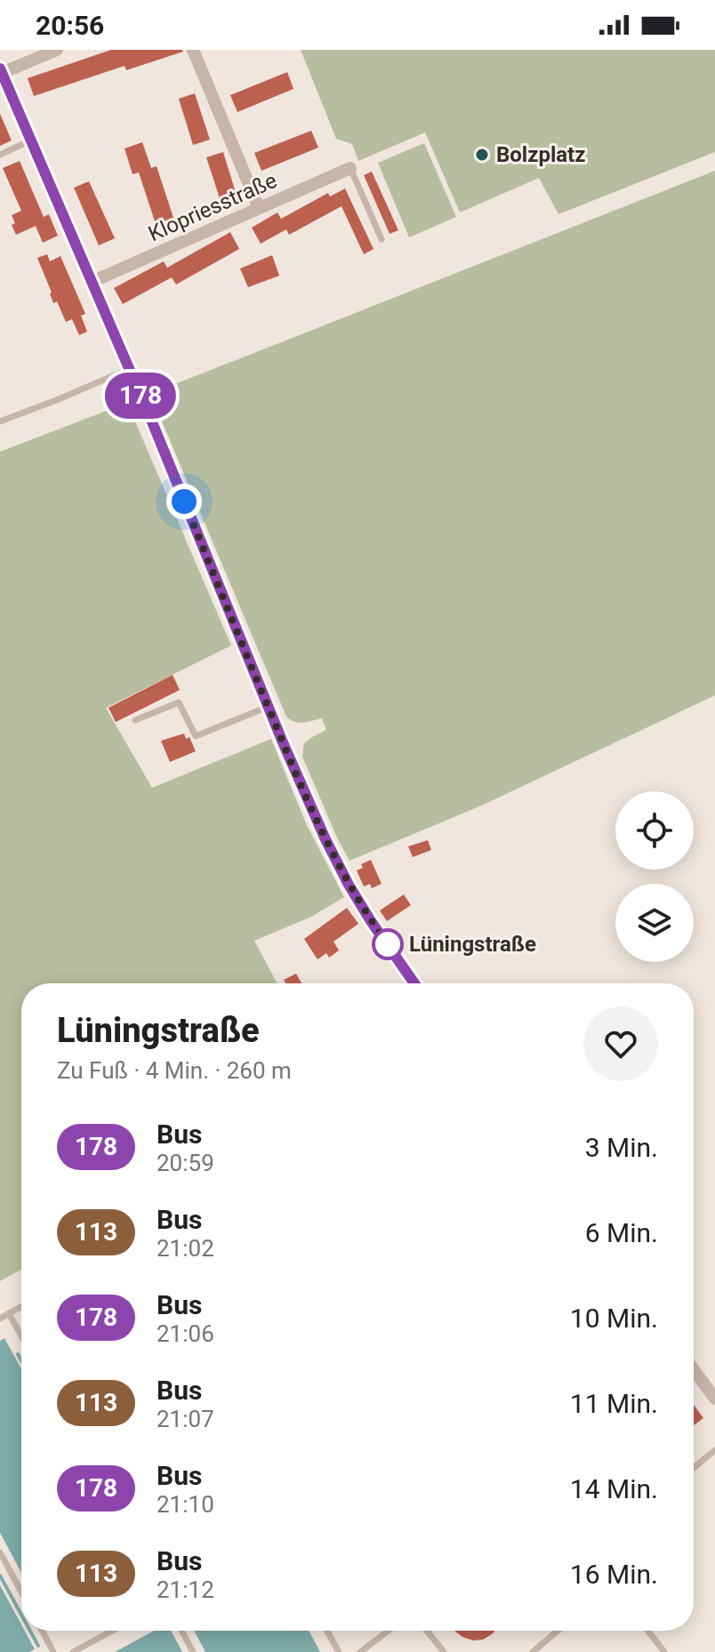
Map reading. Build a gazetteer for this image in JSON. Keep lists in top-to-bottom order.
{
  "streets": {
    "street": ["Klopriesstraße"]
  },
  "places": ["Bolzplatz", "Lüningstraße"],
  "lines": ["bus line 178"],
  "page": {
    "status": "20:56",
    "on_map": "178",
    "heading": ["Lüningstraße", "Zu Fuß · 4 Min. · 260 m"],
    "list": [
      {
        "mark": "178",
        "name": "Bus",
        "note": "20:59",
        "value": "3 Min."
      },
      {
        "mark": "113",
        "name": "Bus",
        "note": "21:02",
        "value": "6 Min."
      },
      {
        "mark": "178",
        "name": "Bus",
        "note": "21:06",
        "value": "10 Min."
      },
      {
        "mark": "113",
        "name": "Bus",
        "note": "21:07",
        "value": "11 Min."
      },
      {
        "mark": "178",
        "name": "Bus",
        "note": "21:10",
        "value": "14 Min."
      },
      {
        "mark": "113",
        "name": "Bus",
        "note": "21:12",
        "value": "16 Min."
      }
    ]
  }
}
